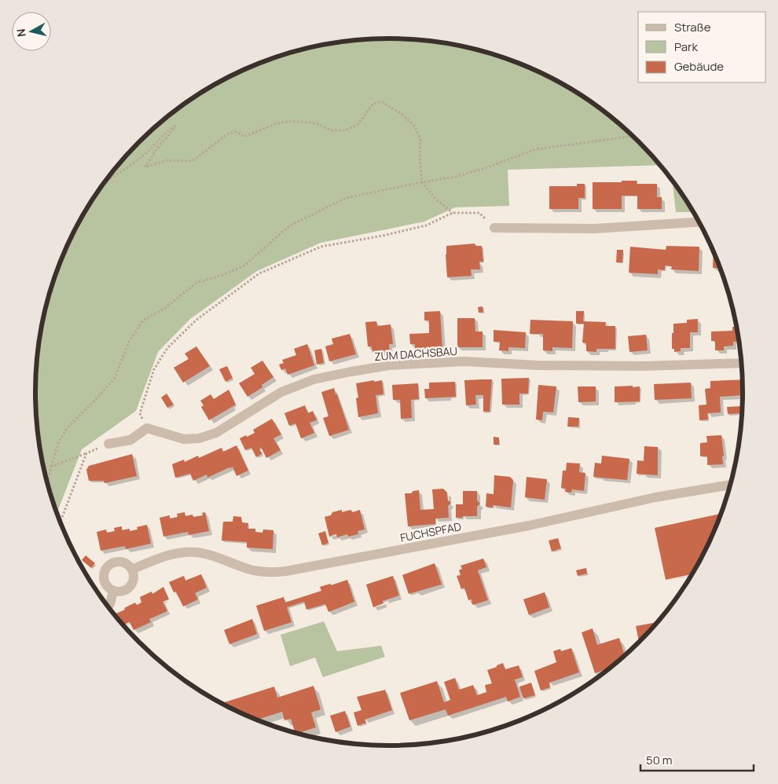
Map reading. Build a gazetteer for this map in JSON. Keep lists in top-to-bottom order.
{
  "streets": {
    "street": ["ZUM DACHSBAU", "FUCHSPFAD"]
  },
  "legend": ["Straße", "Park", "Gebäude"],
  "scale_bar": "50 m",
  "north": "left"
}
